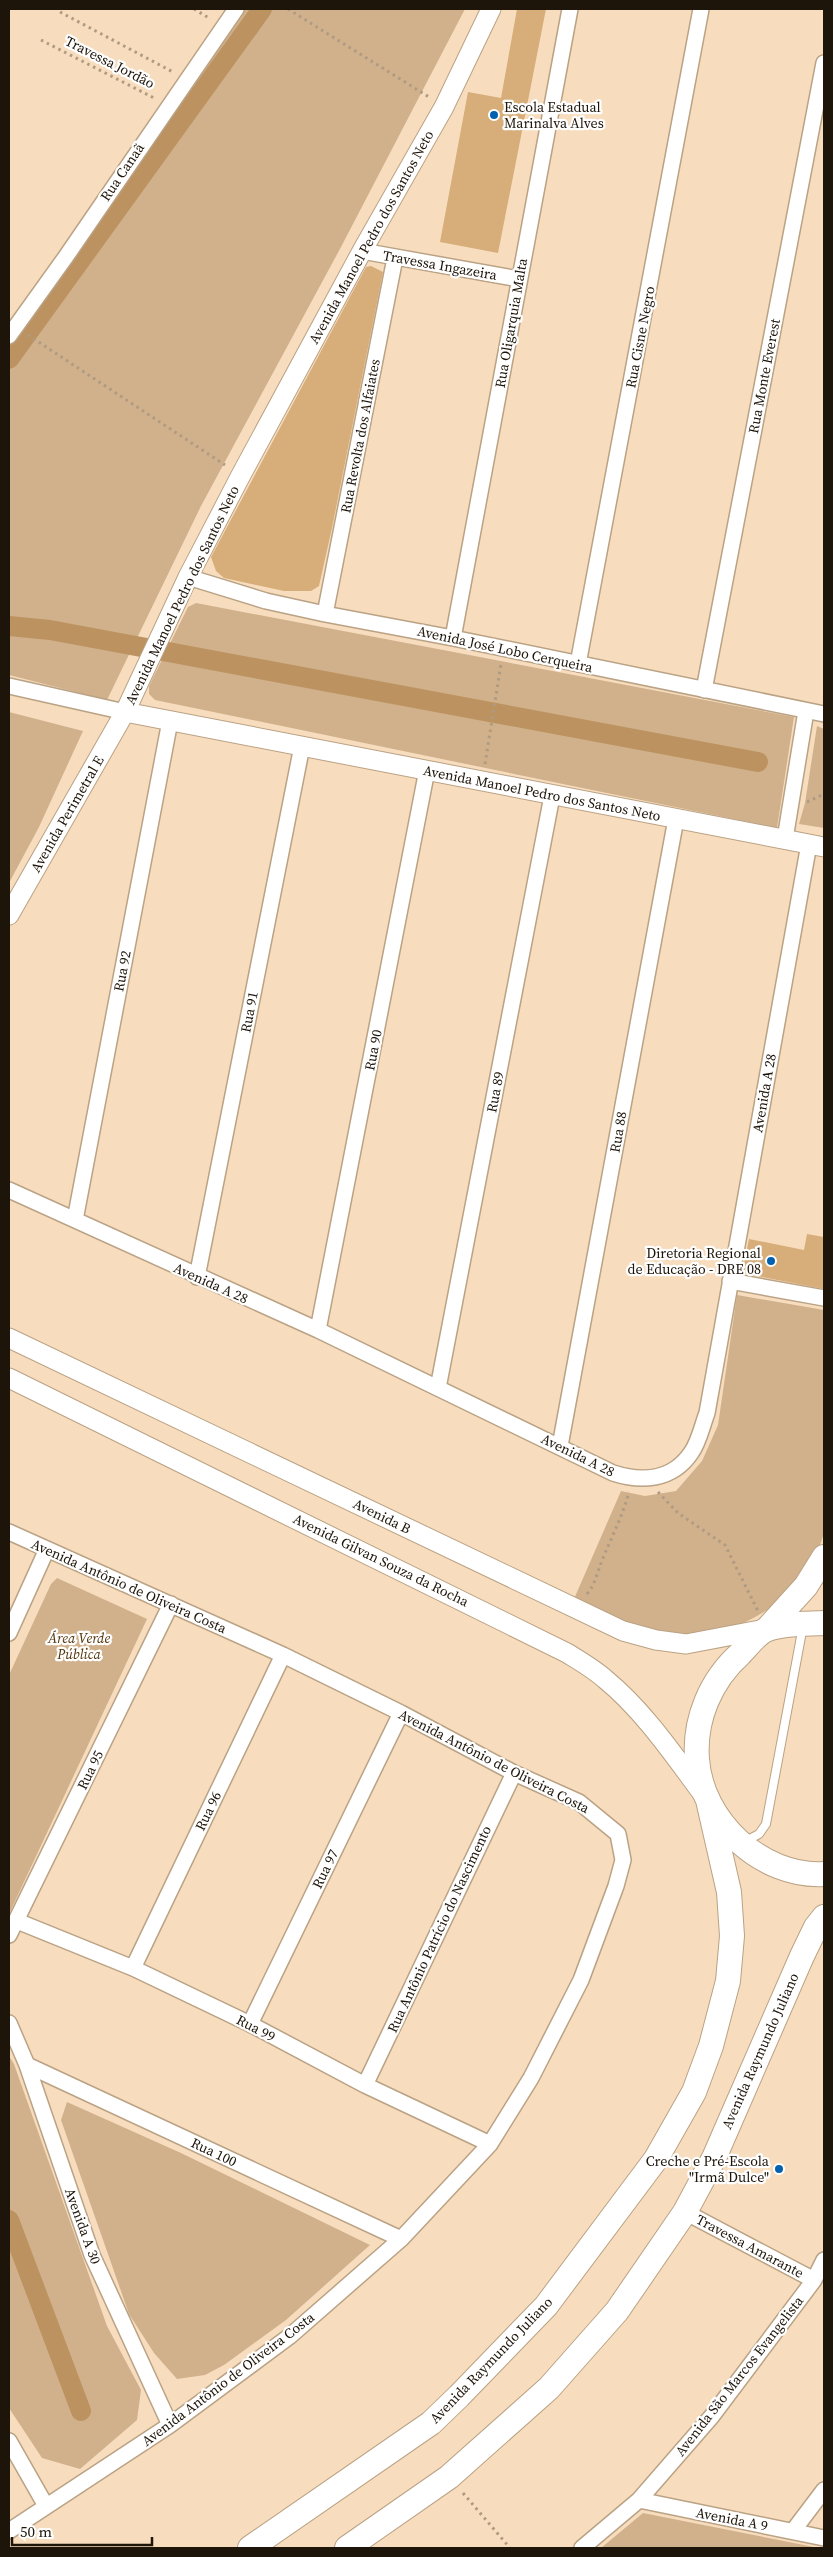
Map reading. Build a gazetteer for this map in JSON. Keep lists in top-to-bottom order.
{
  "streets": {
    "main road": ["Avenida Raymundo Juliano"],
    "street": [
      "Rua Canaã",
      "Avenida Manoel Pedro dos Santos Neto",
      "Travessa Ingazeira",
      "Rua Oligarquia Malta",
      "Rua Cisne Negro",
      "Rua Monte Everest",
      "Rua Revolta dos Alfaiates",
      "Avenida José Lobo Cerqueira",
      "Avenida Perimetral E",
      "Rua 92",
      "Rua 91",
      "Rua 90",
      "Rua 89",
      "Avenida A 28",
      "Rua 88",
      "Avenida B",
      "Avenida Gilvan Souza da Rocha",
      "Avenida Antônio de Oliveira Costa",
      "Rua 95",
      "Rua 96",
      "Rua 97",
      "Rua Antônio Patrício do Nascimento",
      "Rua 99",
      "Rua 100",
      "Avenida A 30",
      "Travessa Amarante",
      "Avenida São Marcos Evangelista",
      "Avenida A 9"
    ],
    "path": ["Travessa Jordão"]
  },
  "crossings": [
    ["Travessa Jordão", "Rua Canaã"],
    ["Avenida Manoel Pedro dos Santos Neto", "Travessa Ingazeira"],
    ["Avenida Manoel Pedro dos Santos Neto", "Avenida José Lobo Cerqueira"],
    ["Avenida Manoel Pedro dos Santos Neto", "Avenida Perimetral E"],
    ["Avenida Manoel Pedro dos Santos Neto", "Rua 92"],
    ["Avenida Manoel Pedro dos Santos Neto", "Rua 91"],
    ["Avenida Manoel Pedro dos Santos Neto", "Rua 90"],
    ["Avenida Manoel Pedro dos Santos Neto", "Rua 89"],
    ["Avenida Manoel Pedro dos Santos Neto", "Avenida A 28"],
    ["Avenida Manoel Pedro dos Santos Neto", "Rua 88"],
    ["Travessa Ingazeira", "Rua Oligarquia Malta"],
    ["Travessa Ingazeira", "Rua Revolta dos Alfaiates"],
    ["Rua Oligarquia Malta", "Avenida José Lobo Cerqueira"],
    ["Rua Cisne Negro", "Avenida José Lobo Cerqueira"],
    ["Rua Monte Everest", "Avenida José Lobo Cerqueira"],
    ["Rua Revolta dos Alfaiates", "Avenida José Lobo Cerqueira"],
    ["Rua 92", "Avenida A 28"],
    ["Rua 91", "Avenida A 28"],
    ["Rua 90", "Avenida A 28"],
    ["Rua 89", "Avenida A 28"],
    ["Avenida A 28", "Rua 88"],
    ["Avenida B", "Avenida Raymundo Juliano"],
    ["Avenida Gilvan Souza da Rocha", "Avenida Raymundo Juliano"],
    ["Avenida Antônio de Oliveira Costa", "Rua 95"],
    ["Avenida Antônio de Oliveira Costa", "Rua 96"],
    ["Avenida Antônio de Oliveira Costa", "Rua 97"],
    ["Avenida Antônio de Oliveira Costa", "Rua Antônio Patrício do Nascimento"],
    ["Avenida Antônio de Oliveira Costa", "Rua 99"],
    ["Avenida Antônio de Oliveira Costa", "Rua 100"],
    ["Avenida Antônio de Oliveira Costa", "Avenida A 30"],
    ["Rua 95", "Rua 99"],
    ["Rua 96", "Rua 99"],
    ["Rua 97", "Rua 99"],
    ["Rua Antônio Patrício do Nascimento", "Rua 99"],
    ["Avenida Raymundo Juliano", "Travessa Amarante"],
    ["Rua 100", "Avenida A 30"],
    ["Travessa Amarante", "Avenida São Marcos Evangelista"],
    ["Avenida São Marcos Evangelista", "Avenida A 9"]
  ],
  "parks": ["Área Verde Pública"],
  "places": ["Escola Estadual Marinalva Alves", "Diretoria Regional de Educação - DRE 08", "Creche e Pré-Escola \"Irmã Dulce\""],
  "scale_bar": "50 m"
}
